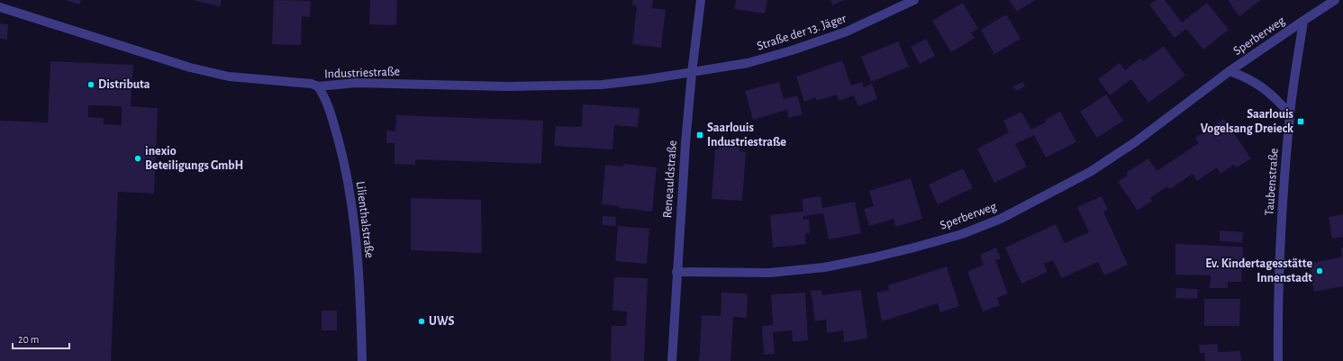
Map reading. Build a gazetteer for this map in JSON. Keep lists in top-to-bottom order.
{
  "streets": {
    "street": [
      "Straße der 13. Jäger",
      "Sperberweg",
      "Industriestraße",
      "Reneauldstraße",
      "Taubenstraße",
      "Lilienthalstraße"
    ]
  },
  "crossings": [
    ["Straße der 13. Jäger", "Industriestraße"],
    ["Straße der 13. Jäger", "Reneauldstraße"],
    ["Sperberweg", "Reneauldstraße"],
    ["Sperberweg", "Taubenstraße"],
    ["Industriestraße", "Reneauldstraße"],
    ["Industriestraße", "Lilienthalstraße"]
  ],
  "places": {
    "other": [
      "Distributa",
      "inexio Beteiligungs GmbH",
      "Ev. Kindertagesstätte Innenstadt",
      "UWS"
    ],
    "transit": ["Saarlouis Vogelsang Dreieck", "Saarlouis Industriestraße"]
  },
  "scale_bar": "20 m"
}
